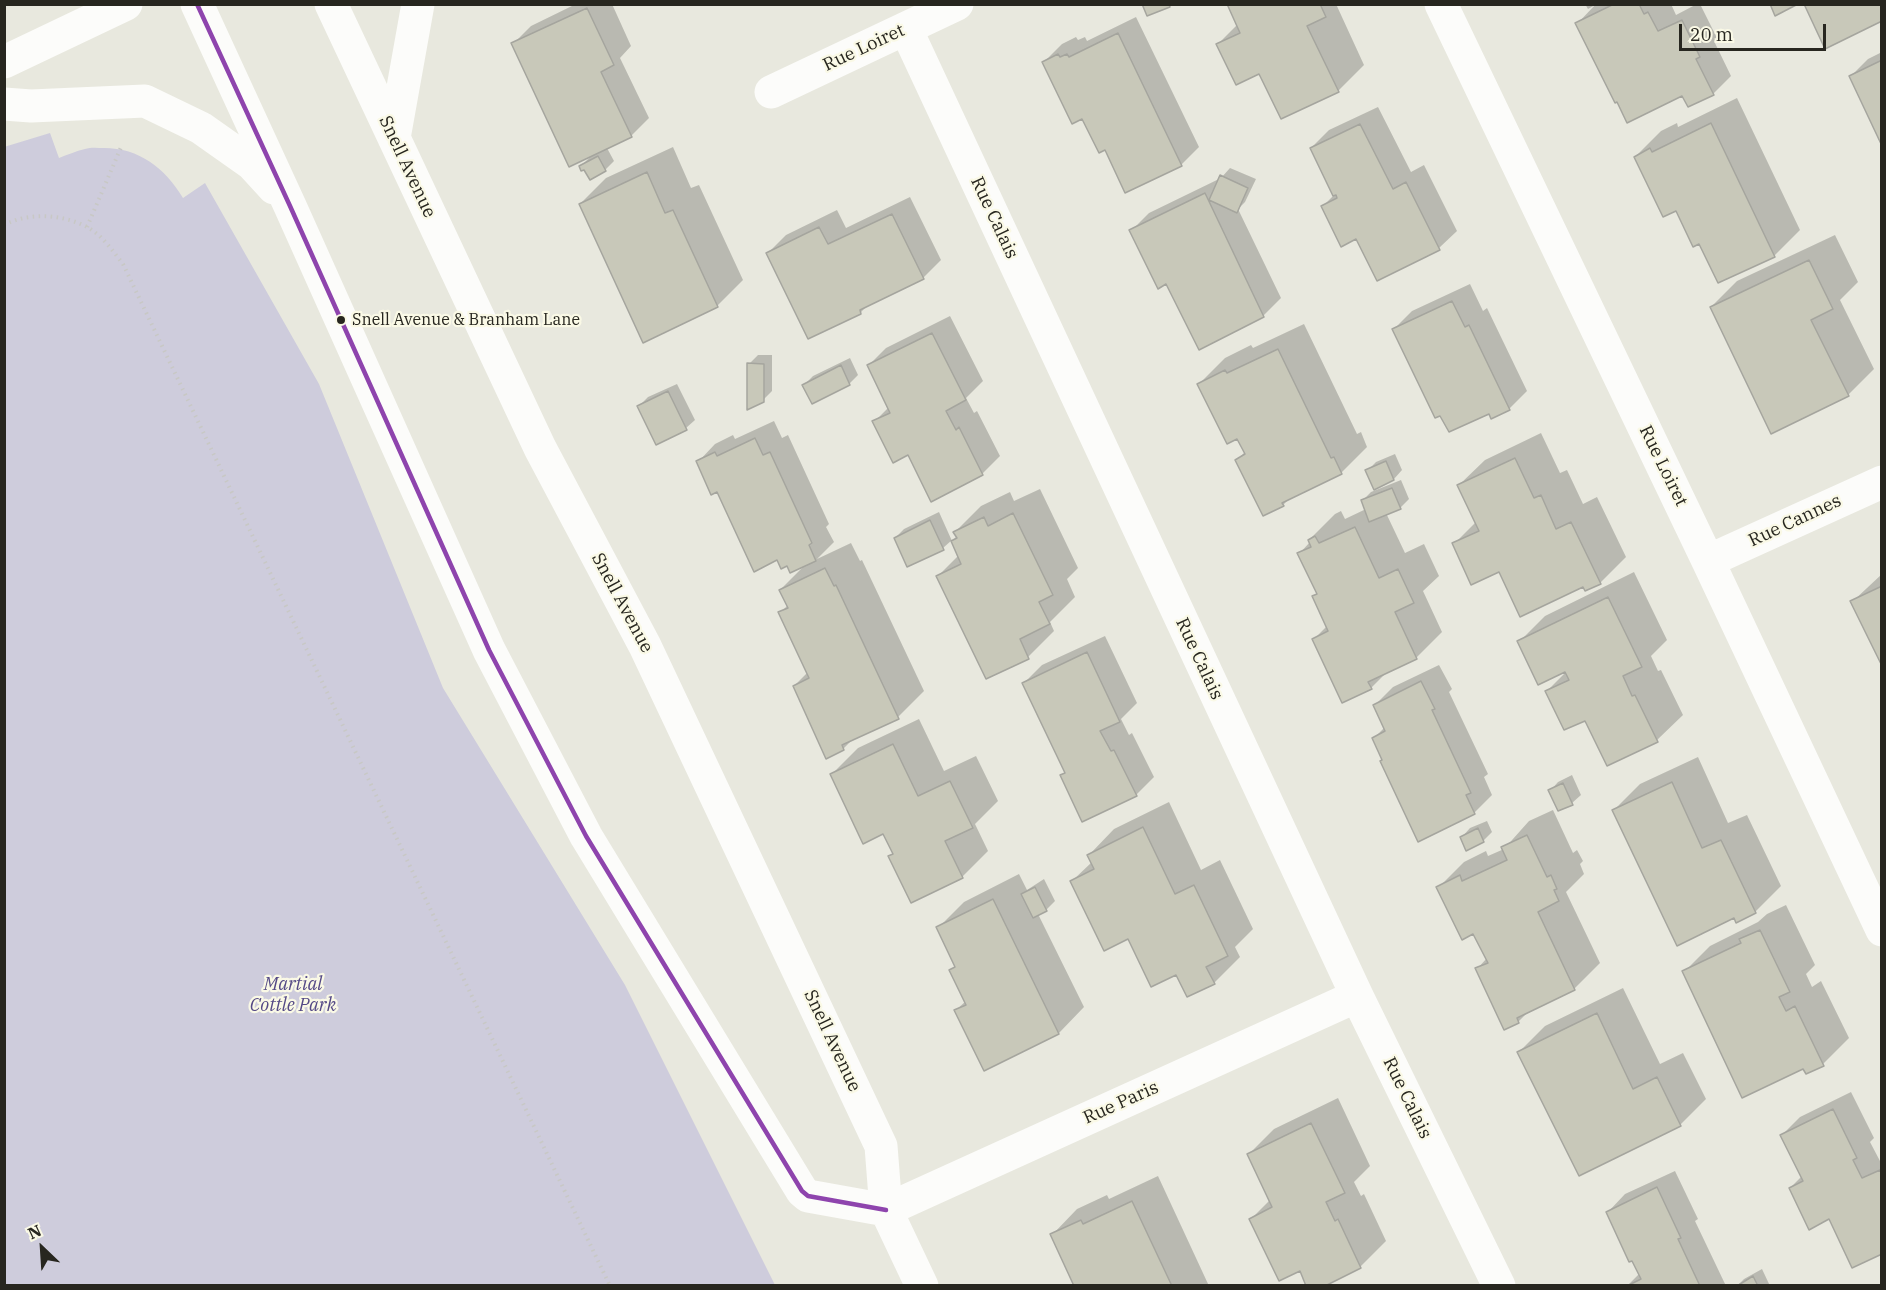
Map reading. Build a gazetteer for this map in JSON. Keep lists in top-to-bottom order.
{
  "streets": {
    "main road": [
      "Rue Loiret",
      "Snell Avenue",
      "Rue Calais",
      "Rue Cannes",
      "Rue Paris"
    ]
  },
  "crossings": [
    ["Rue Loiret", "Rue Calais"],
    ["Rue Loiret", "Rue Cannes"],
    ["Snell Avenue", "Rue Paris"],
    ["Rue Calais", "Rue Paris"]
  ],
  "parks": ["Martial Cottle Park"],
  "places": ["Snell Avenue & Branham Lane"],
  "scale_bar": "20 m",
  "north": "top left"
}
